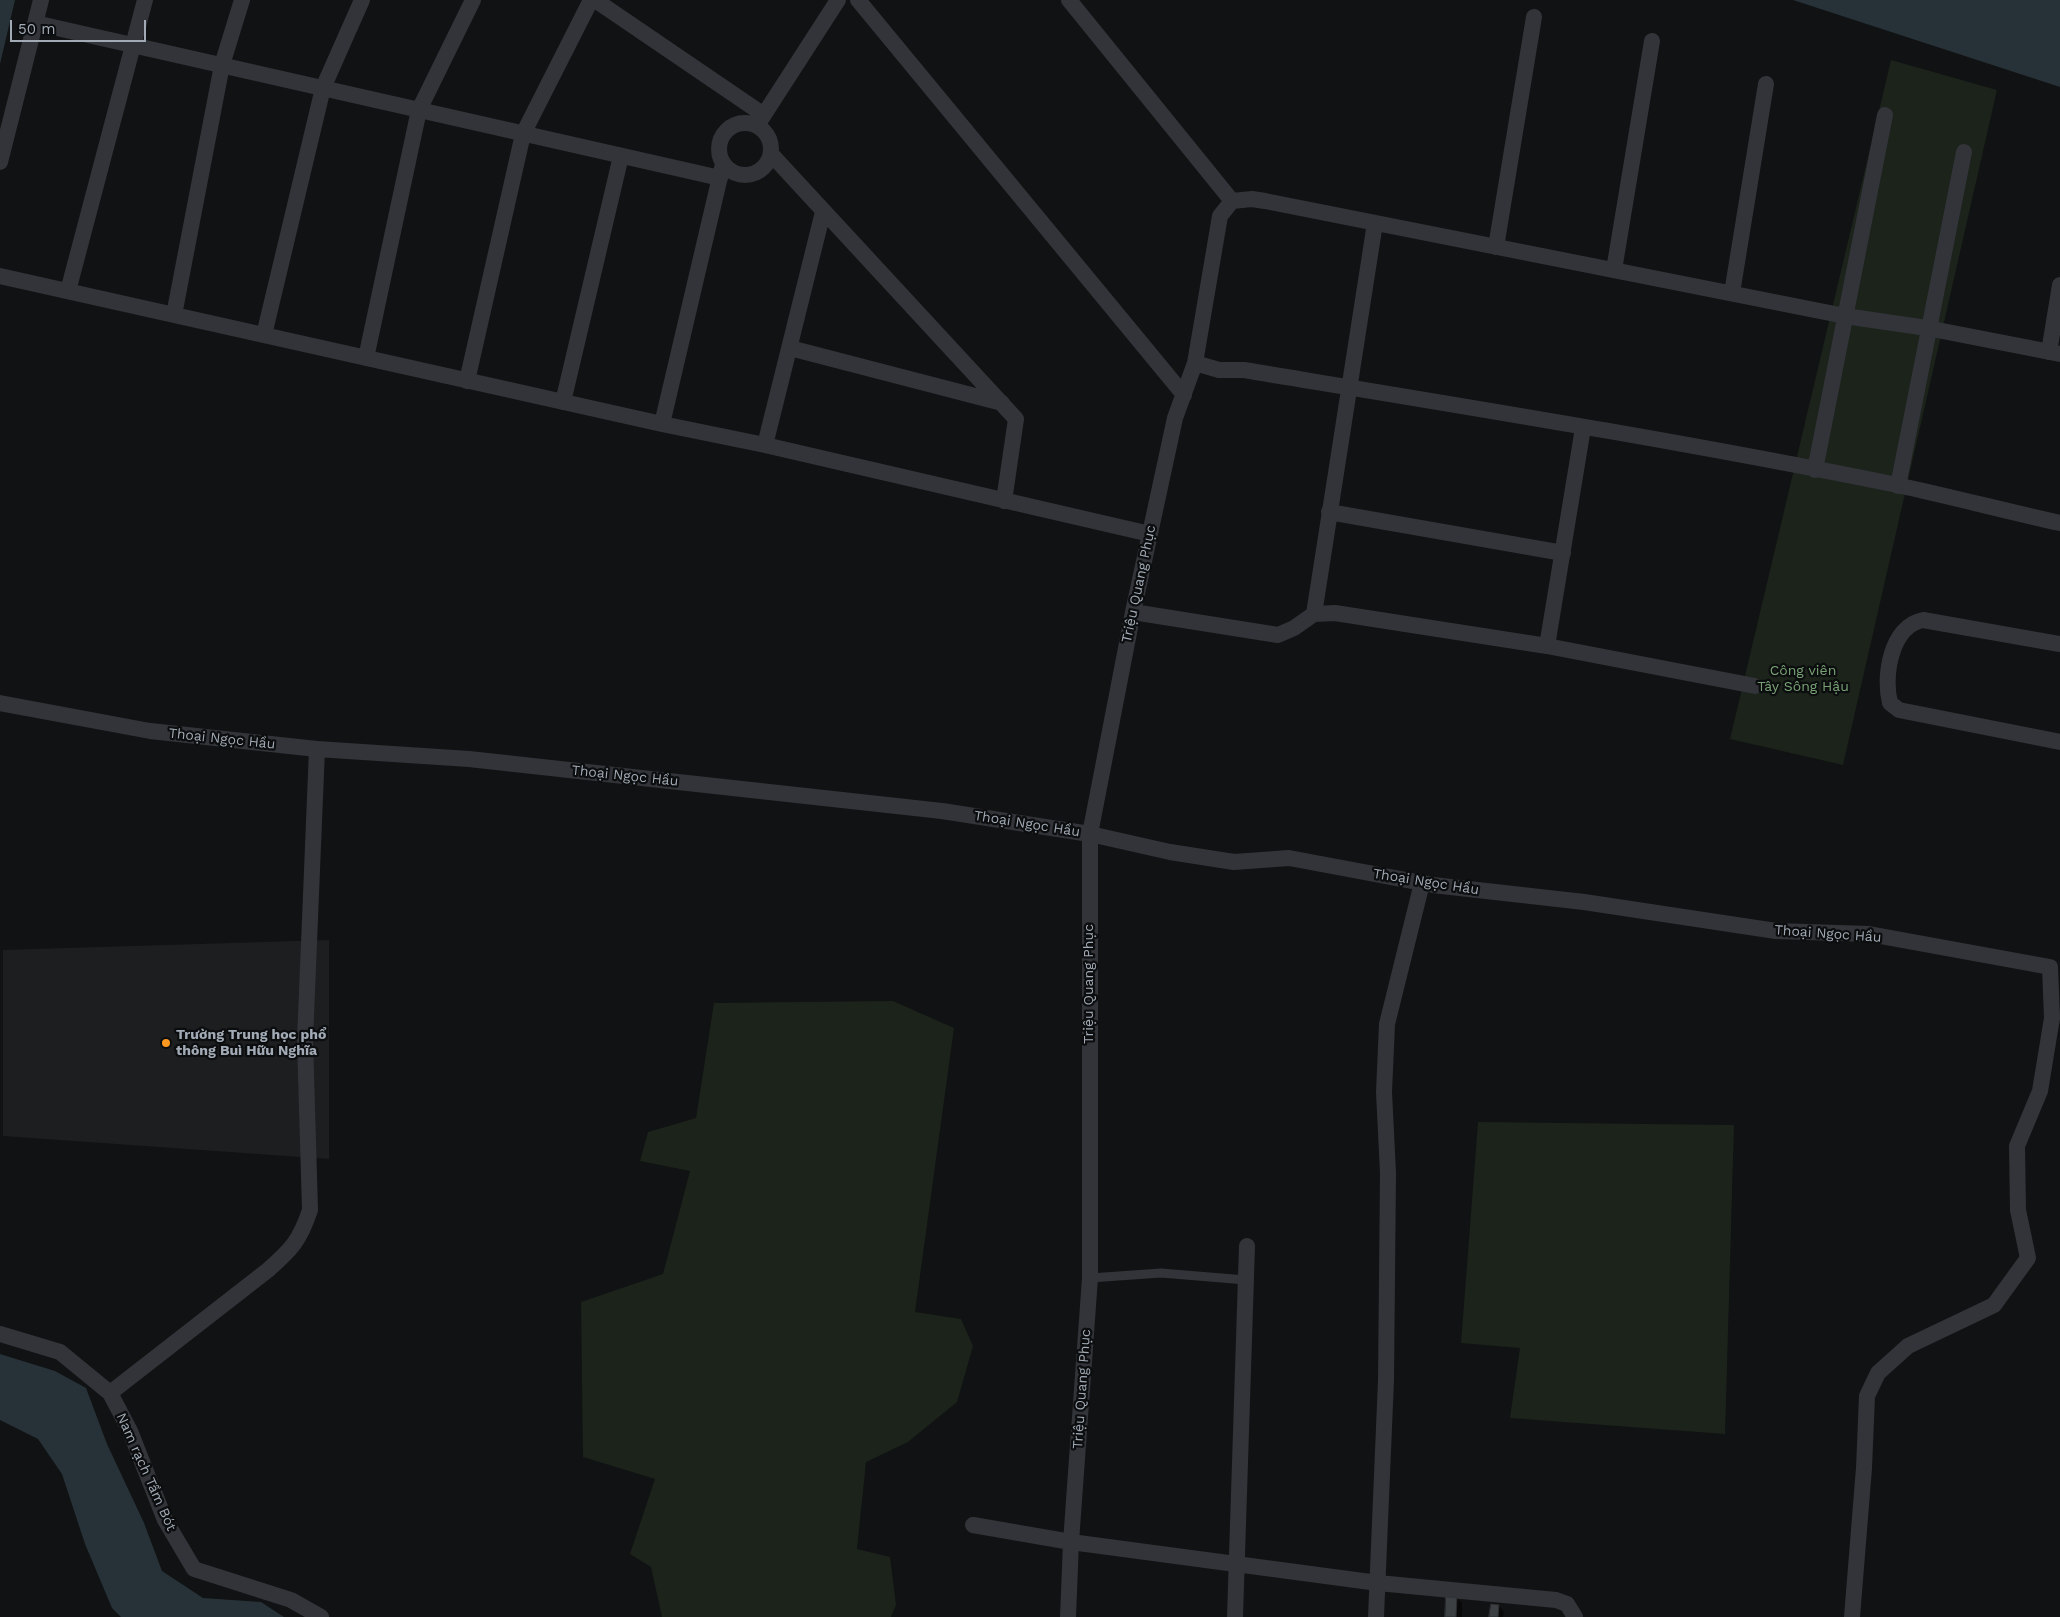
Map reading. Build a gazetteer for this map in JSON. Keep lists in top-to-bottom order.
{
  "streets": {
    "street": ["Triệu Quang Phục", "Thoại Ngọc Hầu", "Nam rạch Tầm Bót"]
  },
  "crossings": [
    ["Triệu Quang Phục", "Thoại Ngọc Hầu"]
  ],
  "parks": ["Công viên Tây Sông Hậu"],
  "places": ["Trường Trung học phổ thông Buì Hữu Nghĩa"],
  "scale_bar": "50 m"
}
